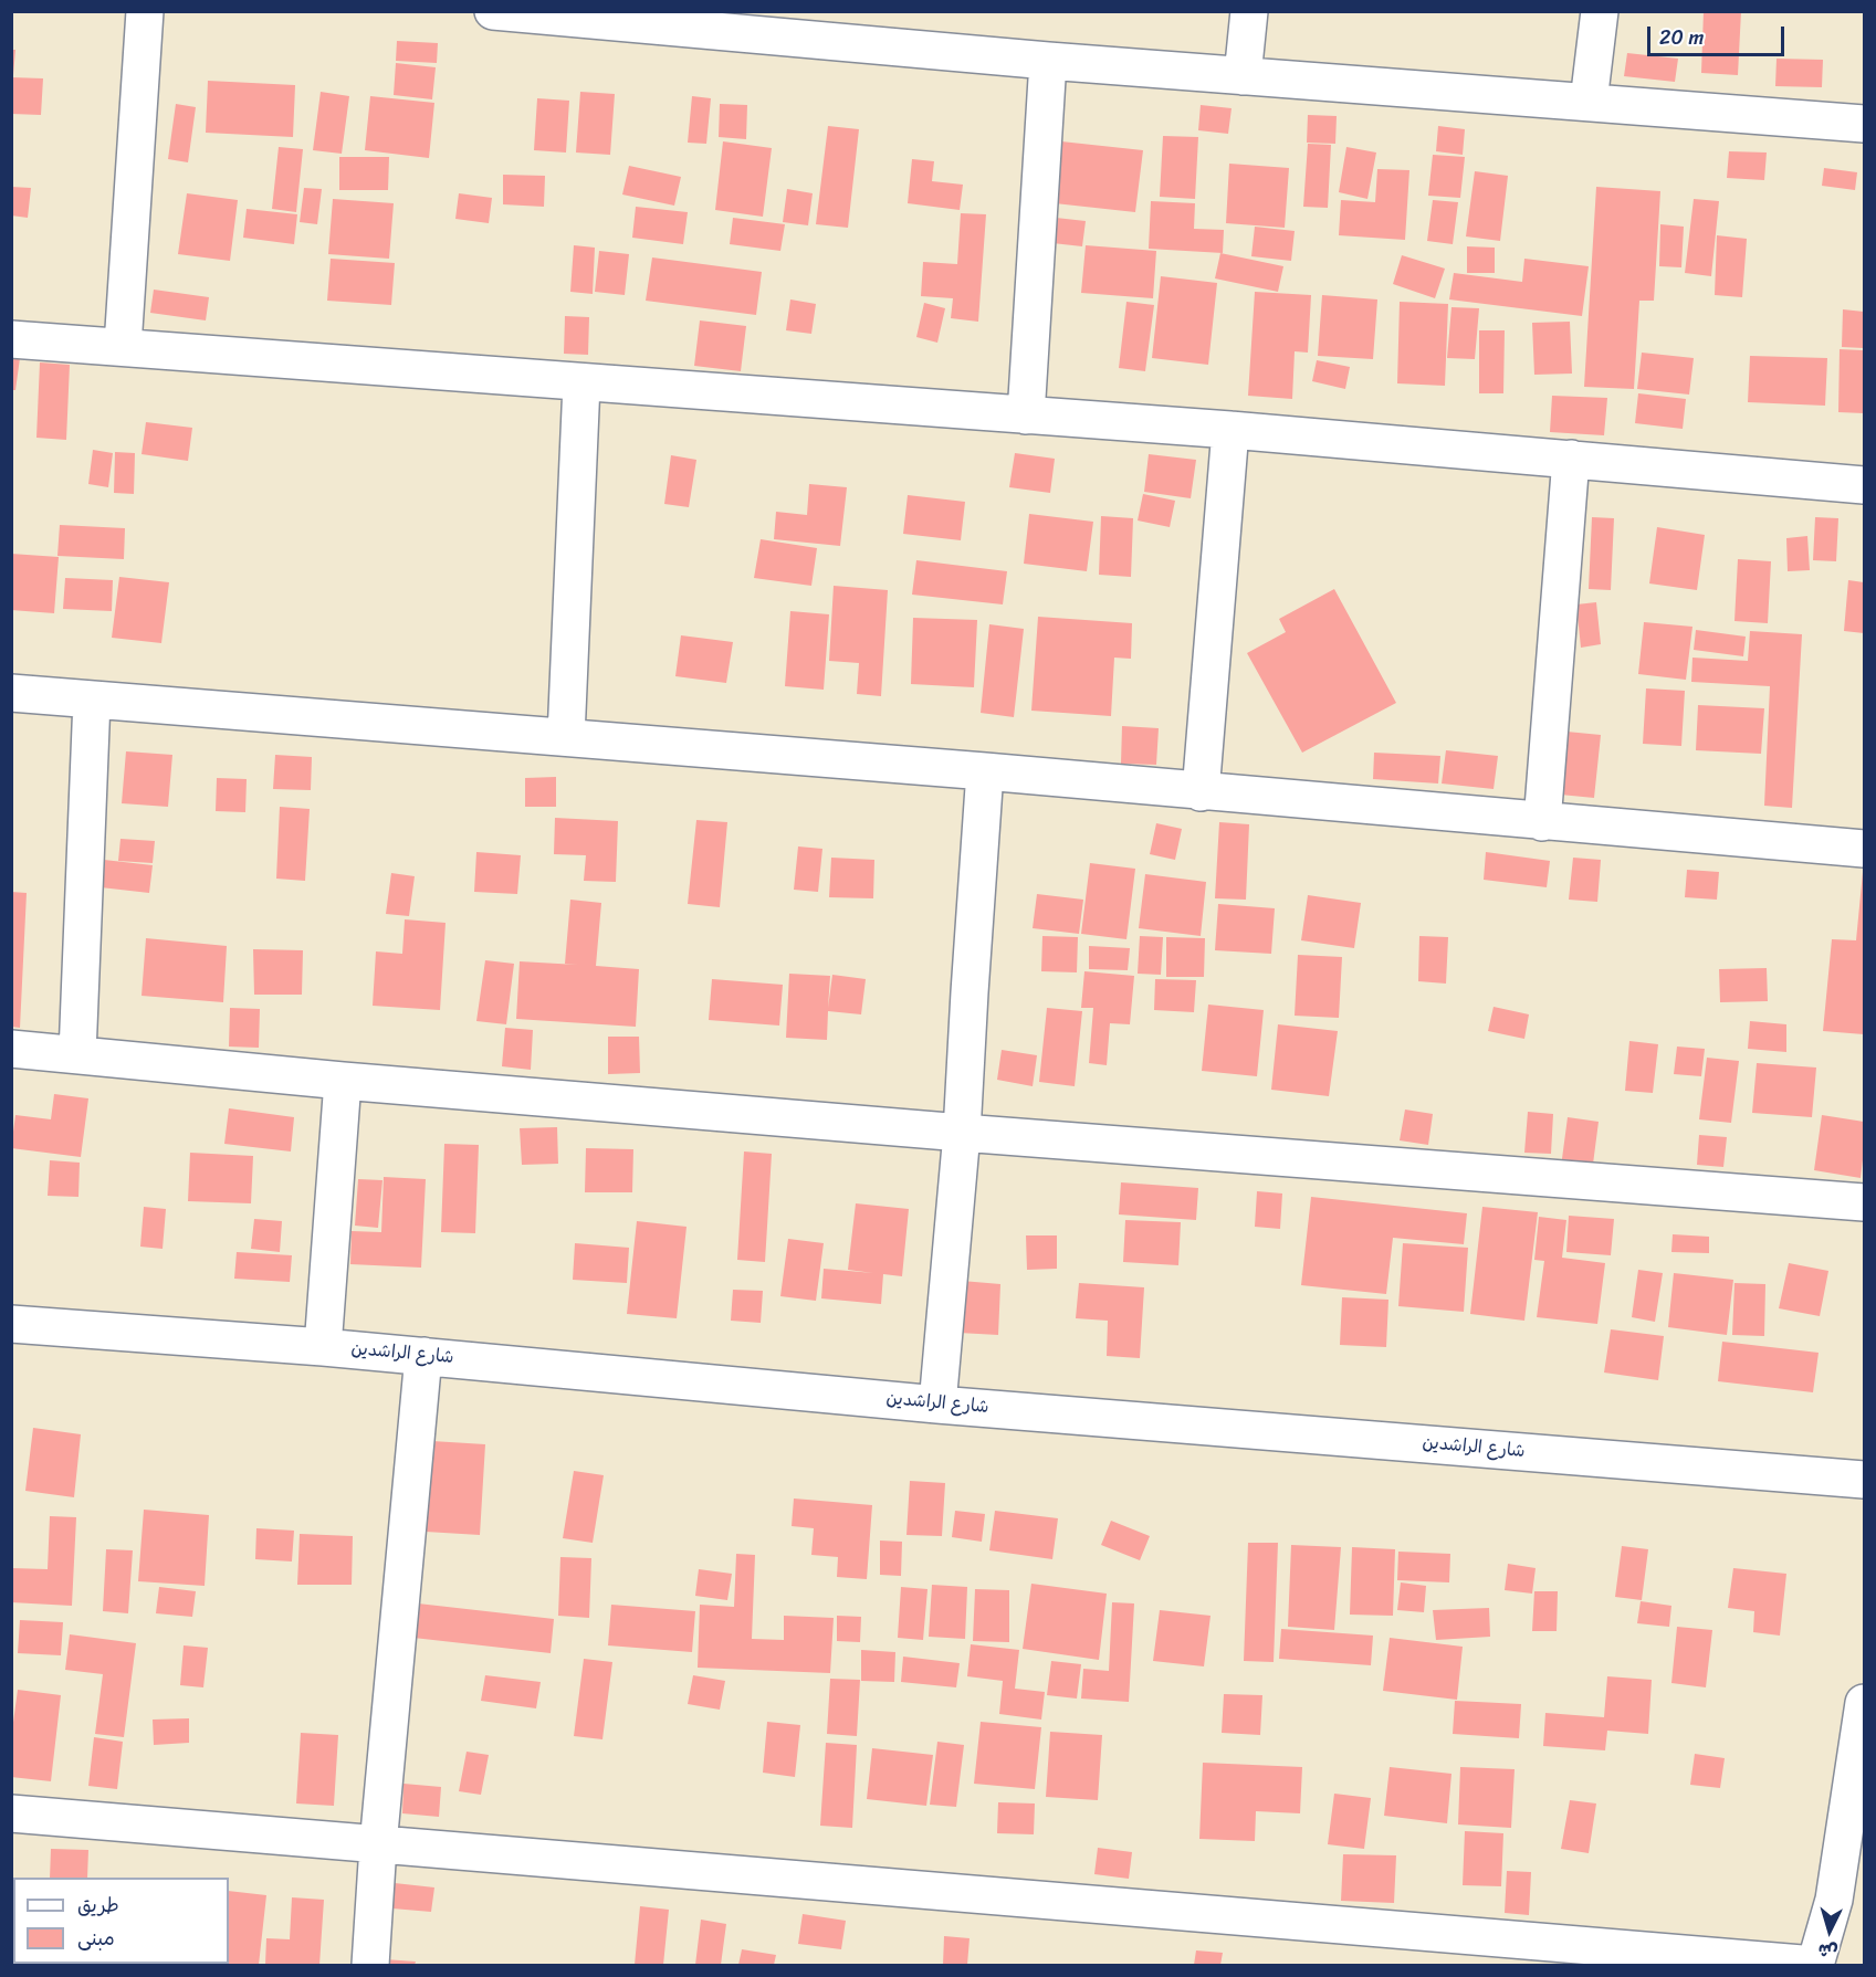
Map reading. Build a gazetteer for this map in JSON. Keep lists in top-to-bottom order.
{
  "streets": {
    "street": ["شارع الراشدين"]
  },
  "legend": ["طريق", "مبنى"],
  "scale_bar": "20 m",
  "north": "bottom"
}
